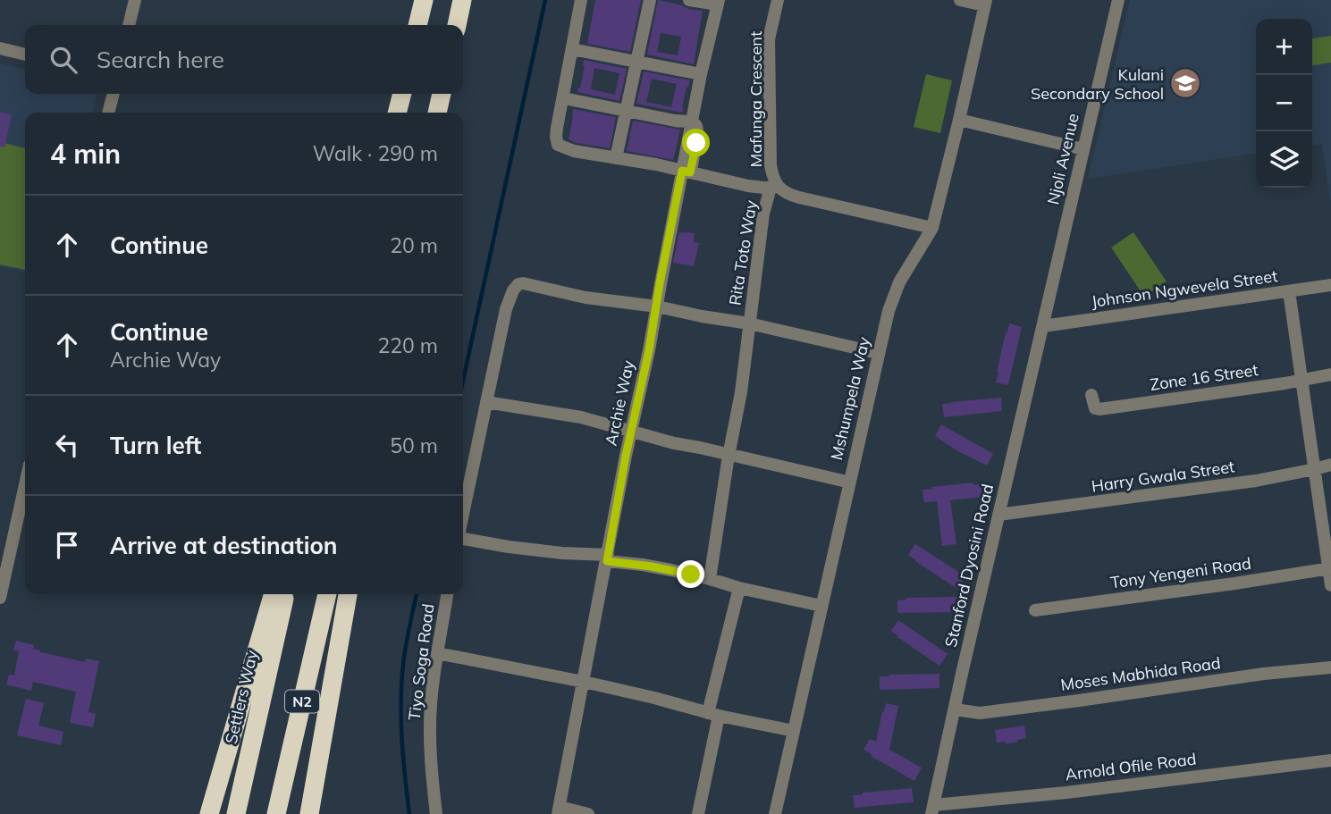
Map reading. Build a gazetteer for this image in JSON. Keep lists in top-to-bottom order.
{
  "streets": {
    "highway": ["Settlers Way", "N2"],
    "street": [
      "Mafunga Crescent",
      "Njoli Avenue",
      "Rita Toto Way",
      "Johnson Ngwevela Street",
      "Zone 16 Street",
      "Mshumpela Way",
      "Archie Way",
      "Harry Gwala Street",
      "Stanford Dyosini Road",
      "Tony Yengeni Road",
      "Tiyo Soga Road",
      "Moses Mabhida Road",
      "Arnold Ofile Road"
    ]
  },
  "crossings": [
    ["Mafunga Crescent", "Rita Toto Way"],
    ["Njoli Avenue", "Johnson Ngwevela Street"],
    ["Njoli Avenue", "Stanford Dyosini Road"],
    ["Johnson Ngwevela Street", "Stanford Dyosini Road"],
    ["Harry Gwala Street", "Stanford Dyosini Road"],
    ["Stanford Dyosini Road", "Moses Mabhida Road"],
    ["Stanford Dyosini Road", "Arnold Ofile Road"]
  ],
  "places": {
    "school or university": ["Kulani Secondary School"]
  },
  "page": {
    "map_buttons": ["+", "−"],
    "search": "Search here",
    "heading": ["4 min", "Walk · 290 m"],
    "list": [
      ["Continue", "20 m"],
      ["Continue", "Archie Way", "220 m"],
      ["Turn left", "50 m"],
      "Arrive at destination"
    ]
  }
}
